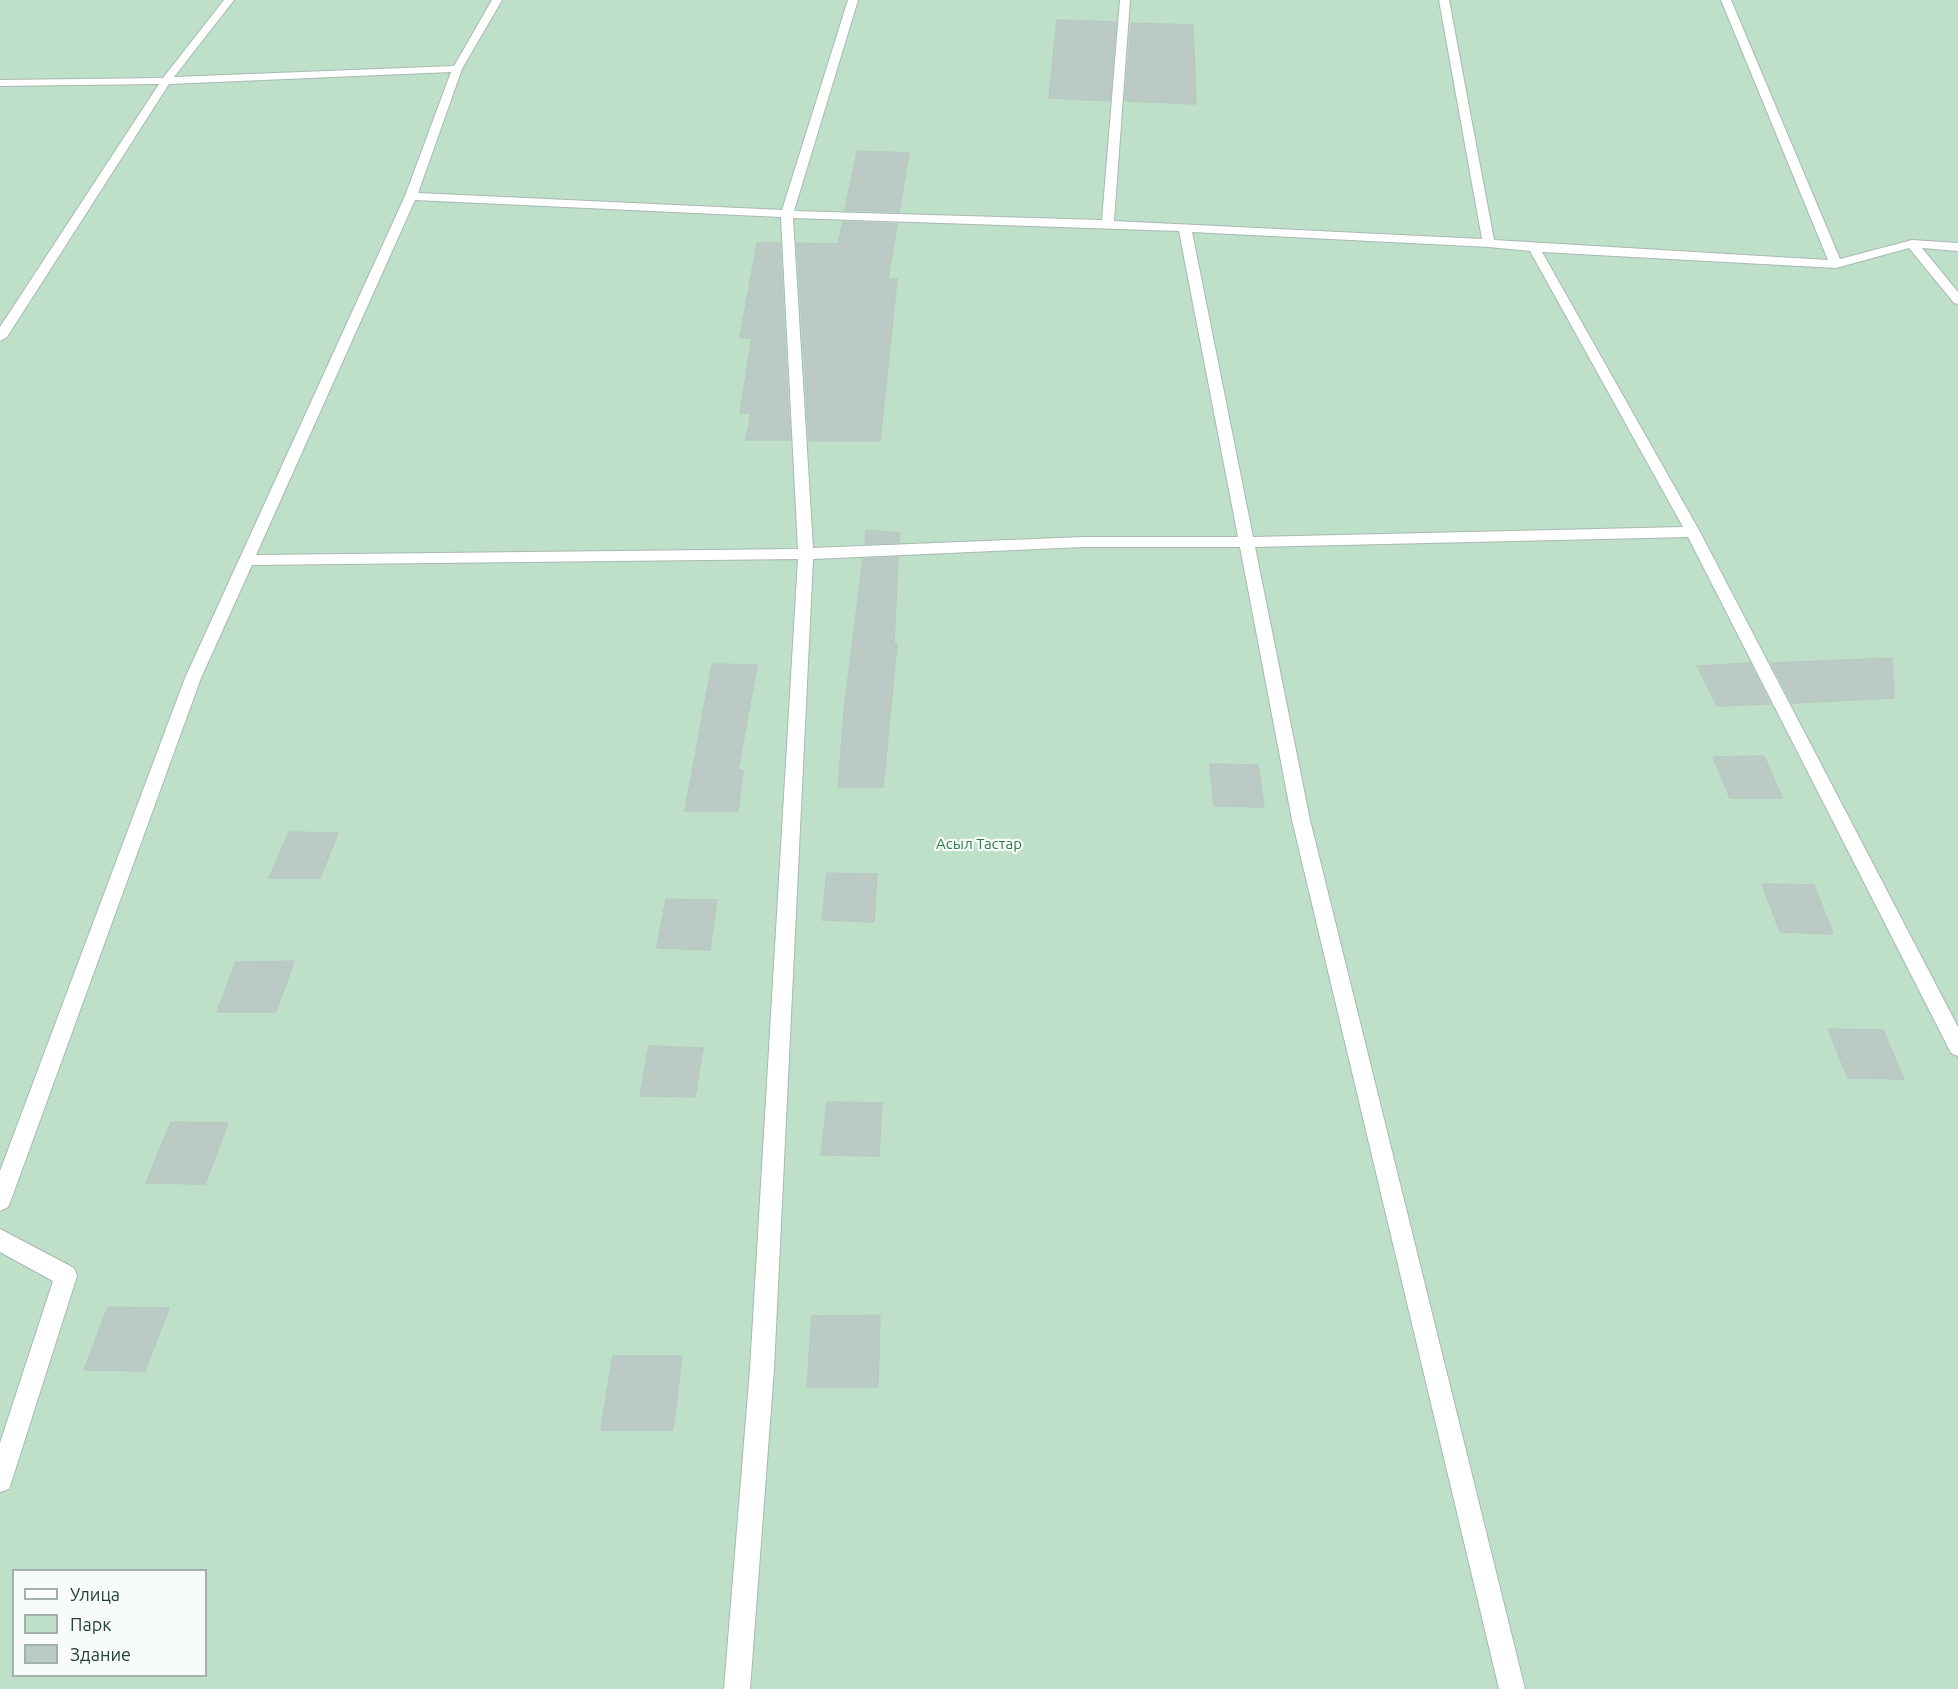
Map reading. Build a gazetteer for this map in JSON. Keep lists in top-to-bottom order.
{
  "parks": ["Асыл Тастар"],
  "legend": ["Улица", "Парк", "Здание"]
}
